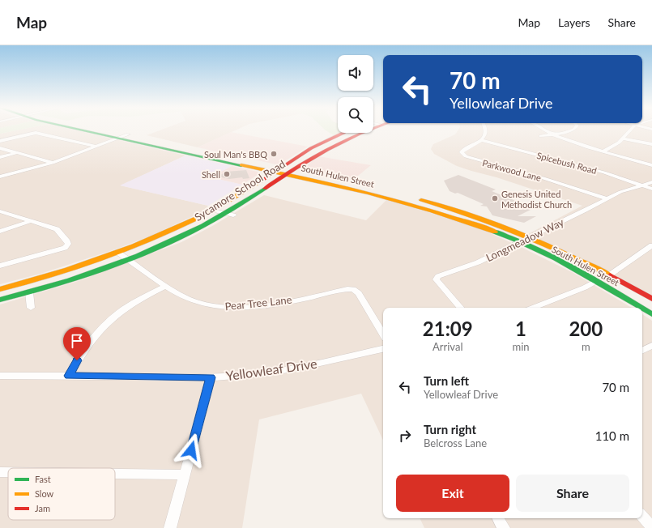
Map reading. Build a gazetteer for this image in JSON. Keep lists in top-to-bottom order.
{
  "streets": {
    "main road": ["South Hulen Street", "Sycamore School Road"],
    "street": [
      "Spicebush Road",
      "Parkwood Lane",
      "Longmeadow Way",
      "Pear Tree Lane",
      "Yellowleaf Drive"
    ]
  },
  "crossings": [
    ["Spicebush Road", "Parkwood Lane"],
    ["Spicebush Road", "Longmeadow Way"],
    ["Parkwood Lane", "Longmeadow Way"],
    ["South Hulen Street", "Sycamore School Road"],
    ["South Hulen Street", "Longmeadow Way"],
    ["Sycamore School Road", "Pear Tree Lane"]
  ],
  "places": ["Soul Man's BBQ", "Shell", "Genesis United Methodist Church"],
  "legend": ["Fast", "Slow", "Jam"],
  "page": {
    "header": "Map",
    "nav": ["Map", "Layers", "Share"],
    "turn": ["70 m", "Yellowleaf Drive"],
    "eta": [
      "21:09",
      "Arrival",
      "1",
      "min",
      "200",
      "m"
    ],
    "list": [
      {
        "name": "Turn left",
        "note": "Yellowleaf Drive",
        "value": "70 m"
      },
      {
        "name": "Turn right",
        "note": "Belcross Lane",
        "value": "110 m"
      }
    ],
    "buttons": ["Exit", "Share"]
  }
}
